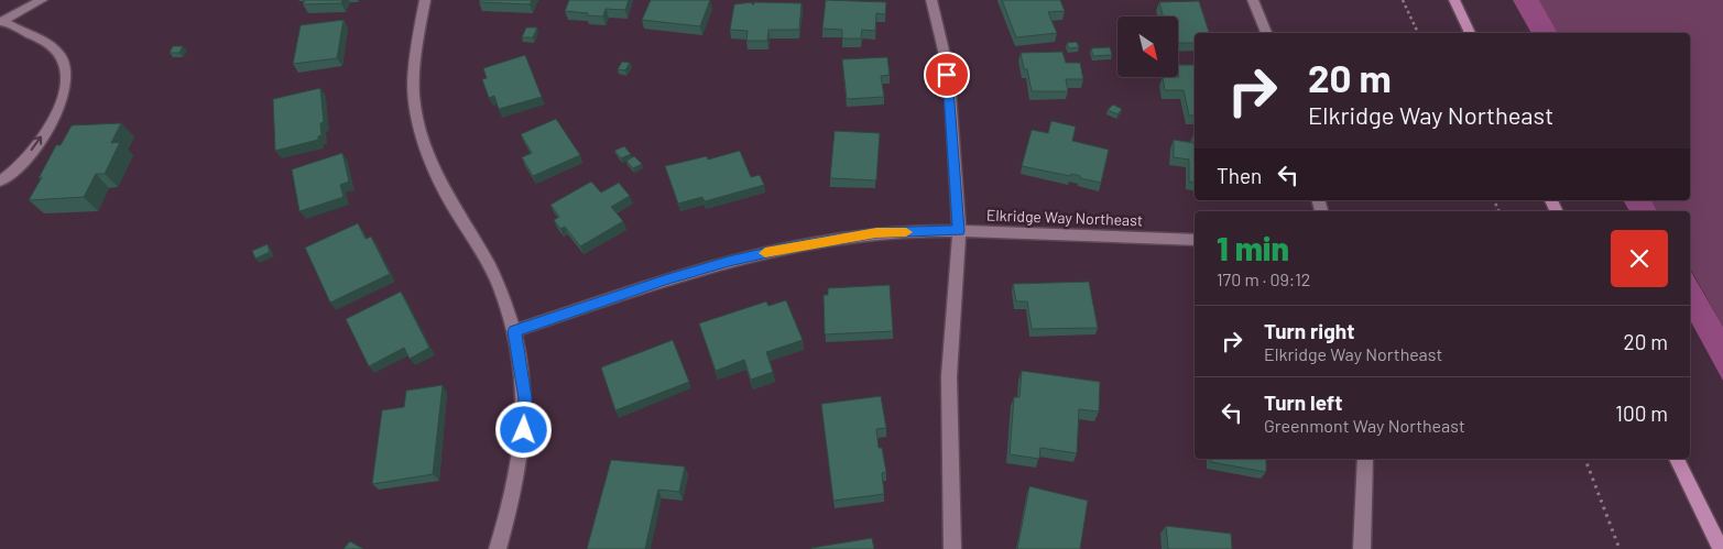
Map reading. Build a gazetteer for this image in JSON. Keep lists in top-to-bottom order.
{
  "streets": {
    "street": ["Elkridge Way Northeast"]
  },
  "north": "bottom right",
  "page": {
    "turn": ["20 m", "Elkridge Way Northeast"],
    "then": "Then",
    "heading": ["1 min", "170 m · 09:12"],
    "list": [
      {
        "name": "Turn right",
        "note": "Elkridge Way Northeast",
        "value": "20 m"
      },
      {
        "name": "Turn left",
        "note": "Greenmont Way Northeast",
        "value": "100 m"
      }
    ]
  }
}
